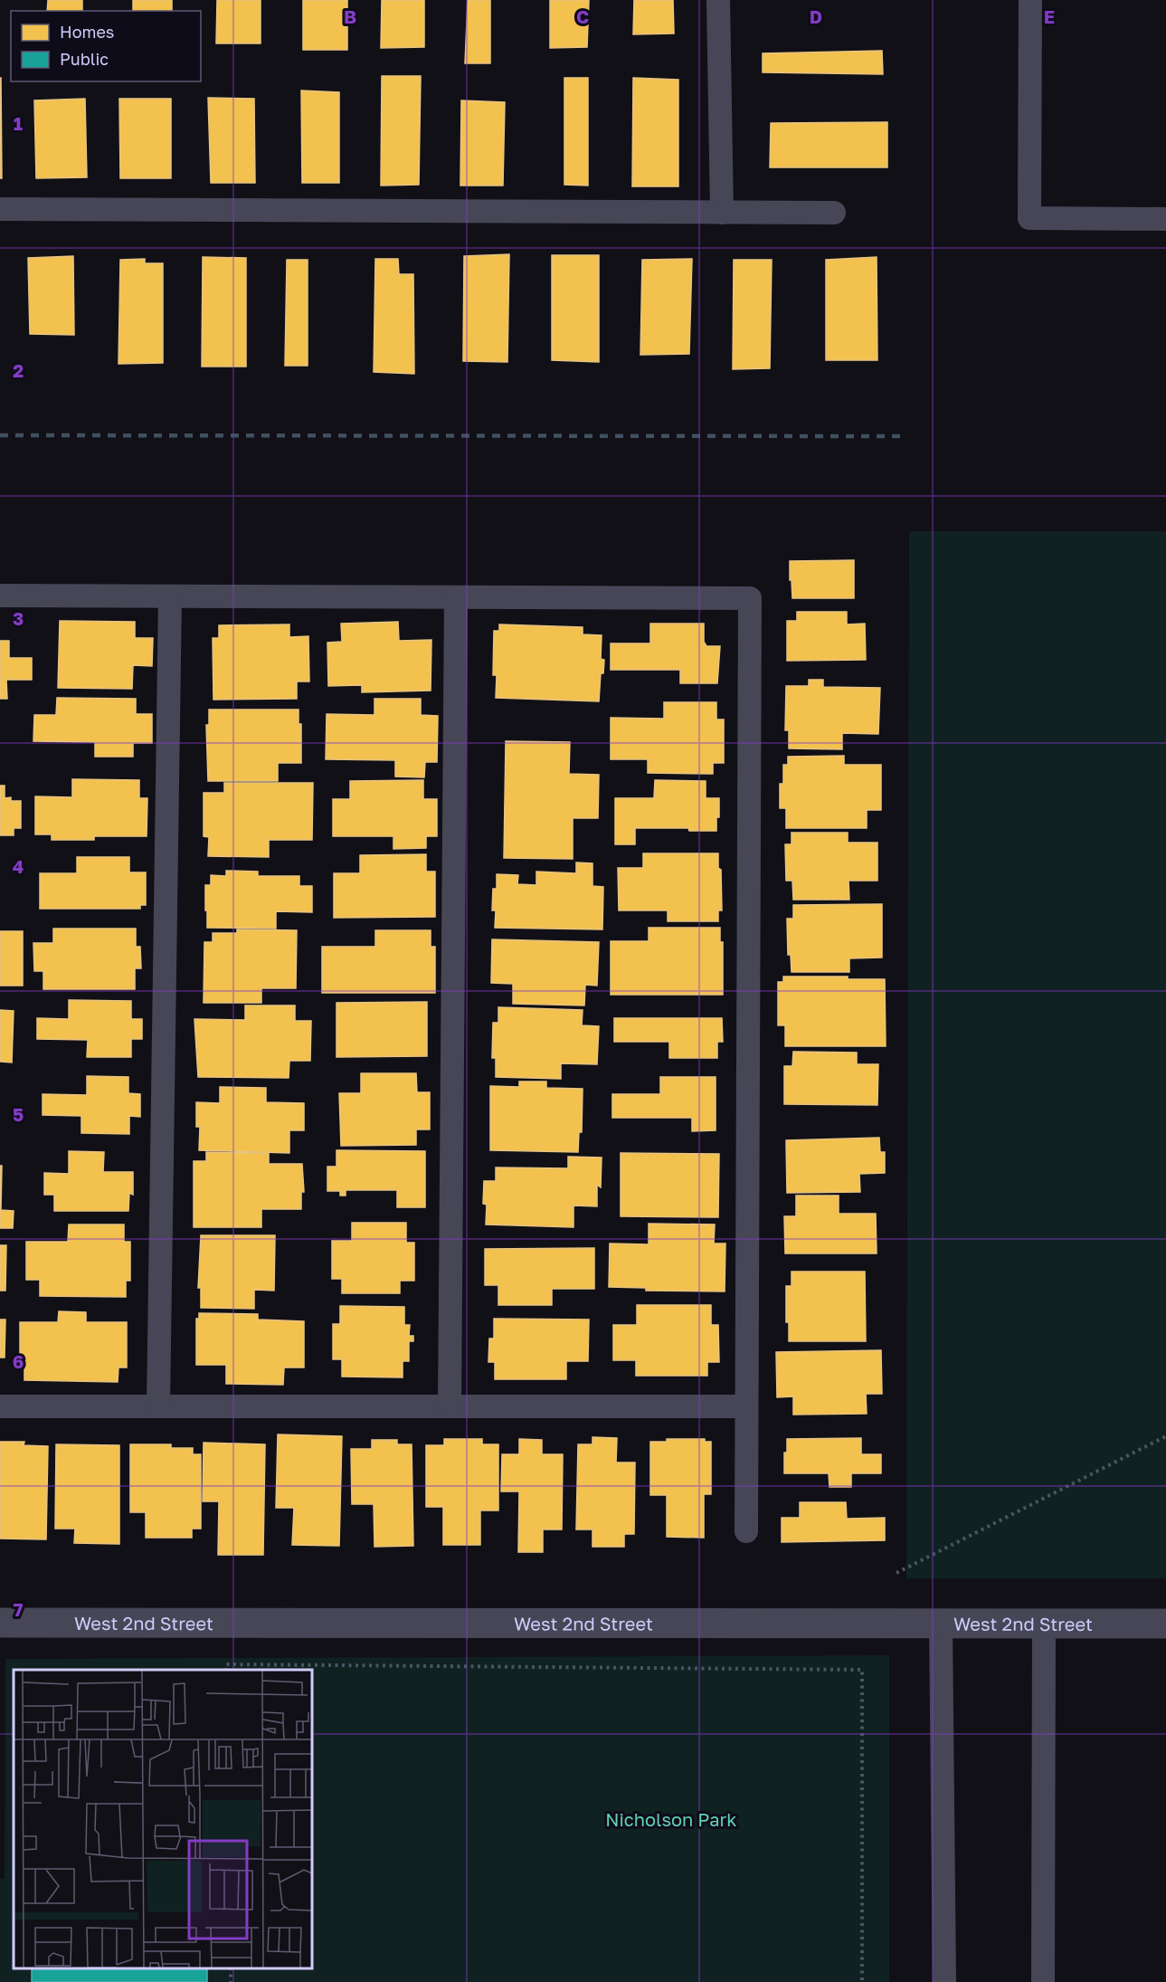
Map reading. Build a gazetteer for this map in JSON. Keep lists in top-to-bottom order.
{
  "streets": {
    "street": ["West 2nd Street"]
  },
  "parks": ["Nicholson Park"],
  "legend": ["Homes", "Public"],
  "grid": {
    "columns": [
      "B",
      "C",
      "D",
      "E"
    ],
    "rows": [
      "1",
      "2",
      "3",
      "4",
      "5",
      "6",
      "7"
    ]
  }
}
